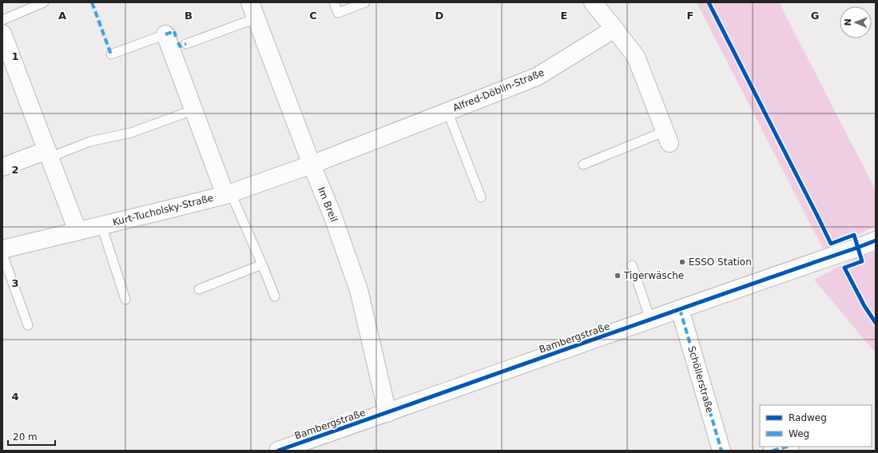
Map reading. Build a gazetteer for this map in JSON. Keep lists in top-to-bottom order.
{
  "streets": {
    "street": [
      "Alfred-Döblin-Straße",
      "Im Breil",
      "Kurt-Tucholsky-Straße",
      "Bambergstraße",
      "Schöllerstraße"
    ]
  },
  "crossings": [
    ["Alfred-Döblin-Straße", "Im Breil"],
    ["Alfred-Döblin-Straße", "Kurt-Tucholsky-Straße"],
    ["Im Breil", "Kurt-Tucholsky-Straße"],
    ["Im Breil", "Bambergstraße"],
    ["Bambergstraße", "Schöllerstraße"]
  ],
  "places": ["ESSO Station", "Tigerwäsche"],
  "legend": ["Radweg", "Weg"],
  "scale_bar": "20 m",
  "north": "left",
  "grid": {
    "columns": [
      "A",
      "B",
      "C",
      "D",
      "E",
      "F",
      "G"
    ],
    "rows": [
      "1",
      "2",
      "3",
      "4"
    ]
  }
}
